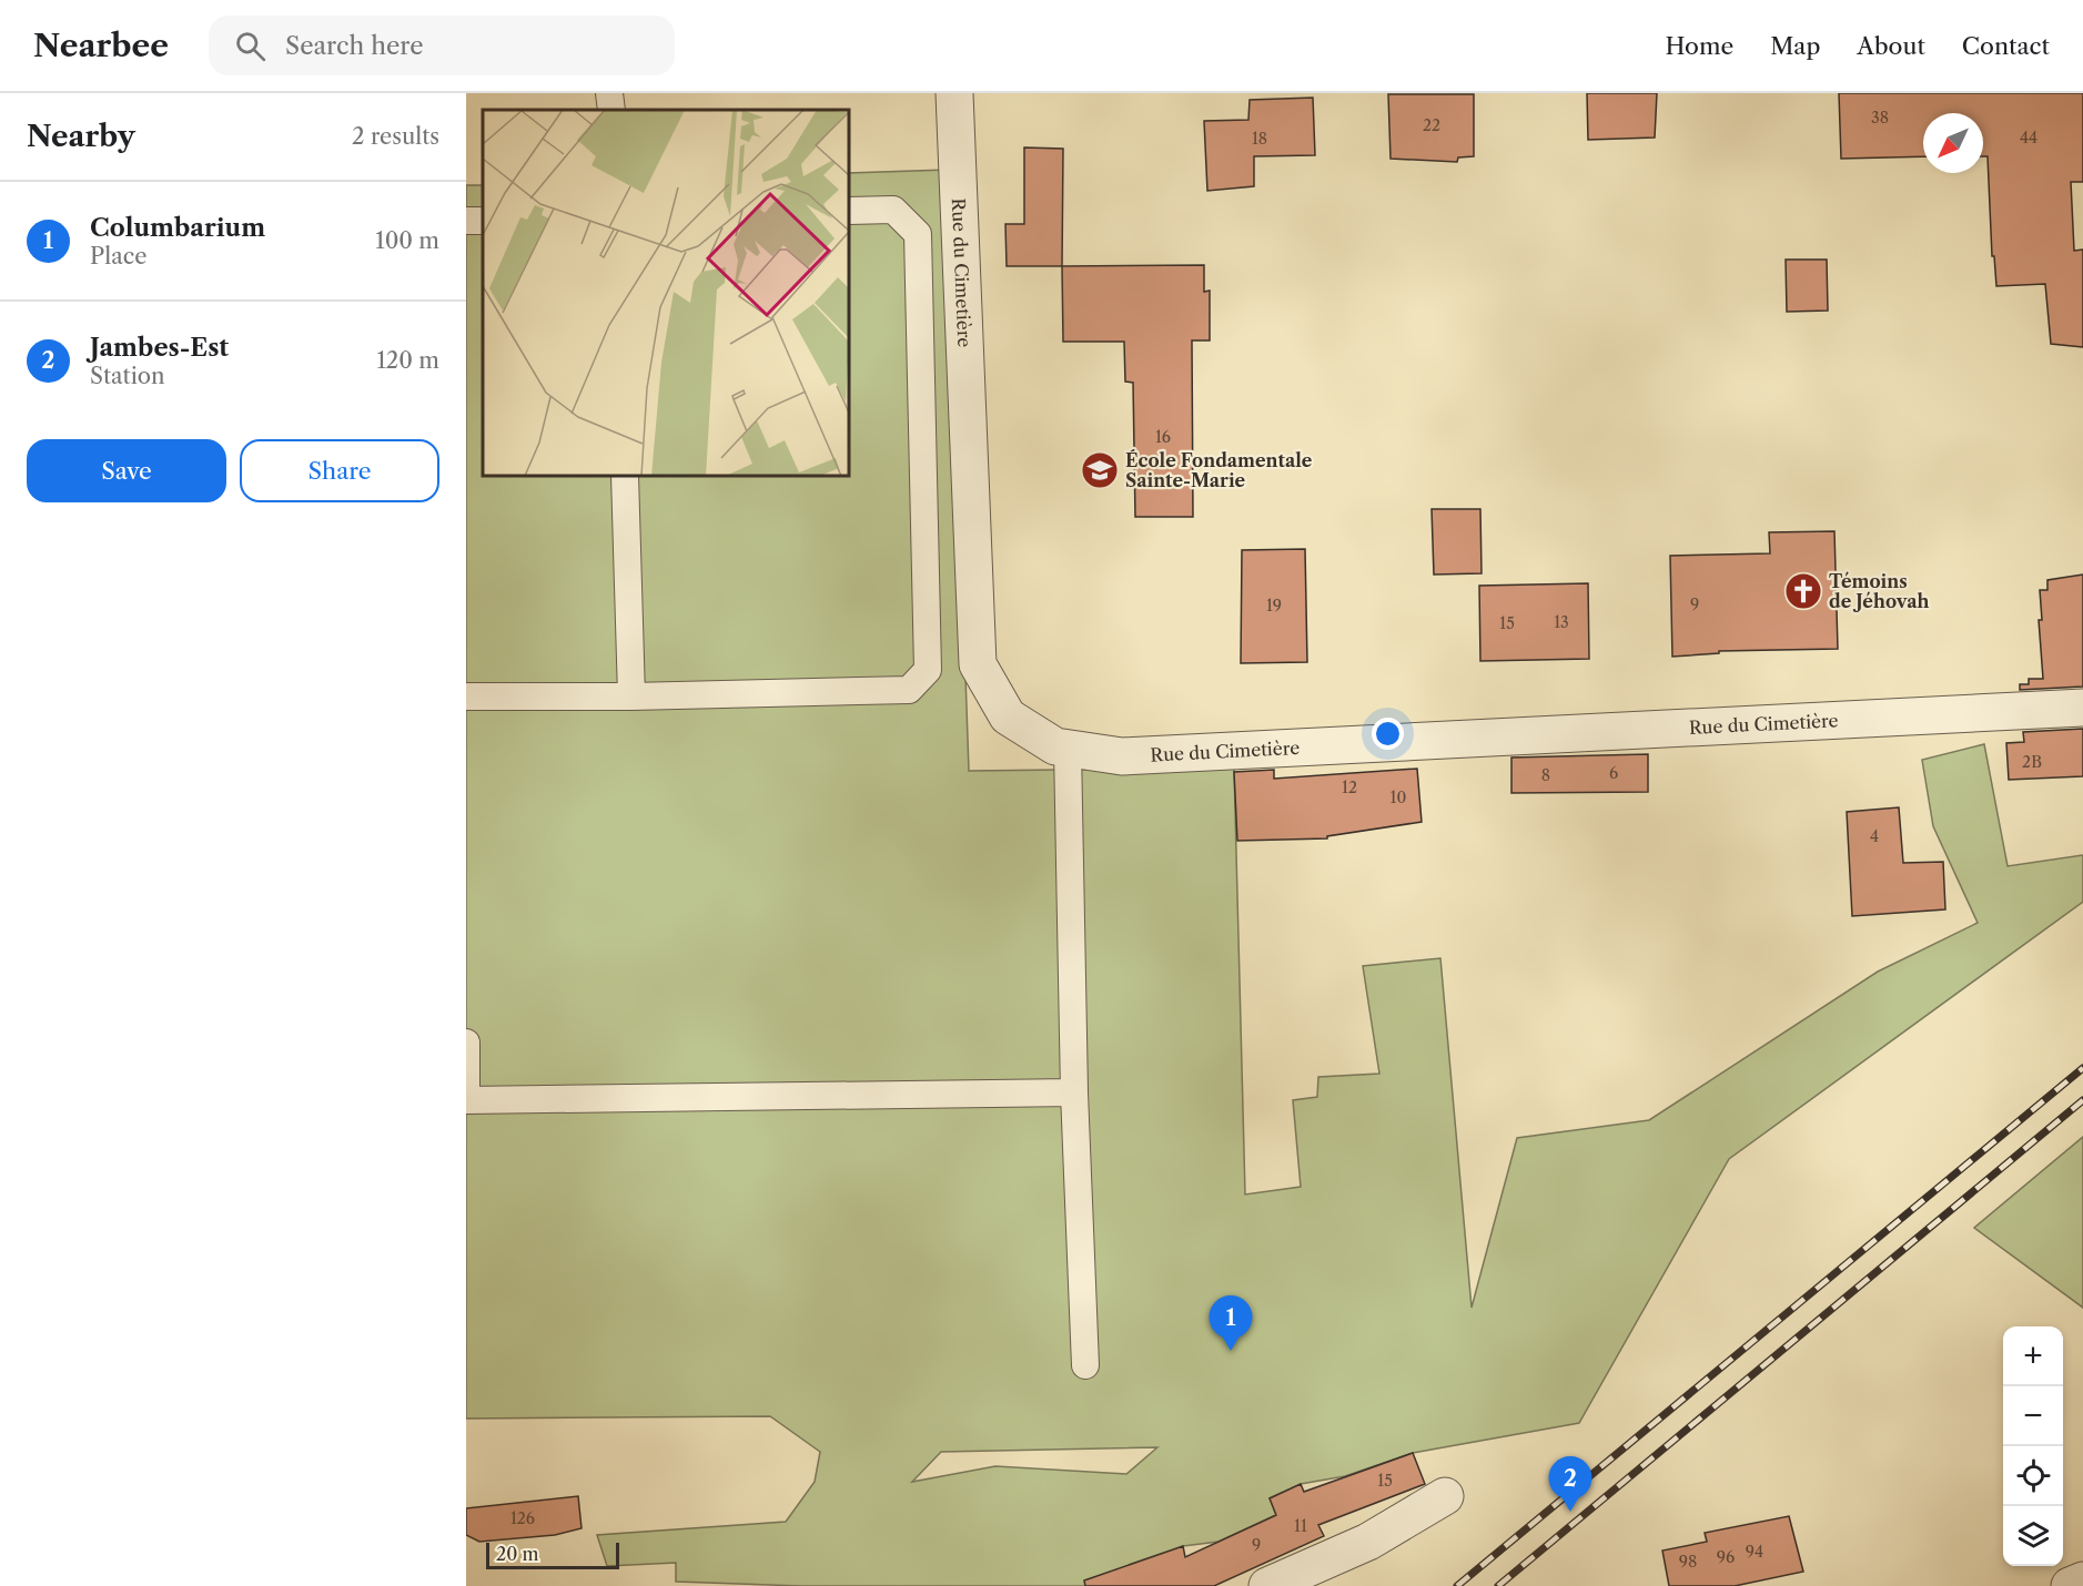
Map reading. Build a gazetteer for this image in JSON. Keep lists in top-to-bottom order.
{
  "streets": {
    "street": ["Rue du Cimetière"]
  },
  "places": {
    "school or university": ["École Fondamentale Sainte-Marie"],
    "church": ["Témoins de Jéhovah"]
  },
  "house_numbers": [
    "38",
    "22",
    "44",
    "18",
    "16",
    "9",
    "19",
    "13",
    "15",
    "2B",
    "6",
    "8",
    "12",
    "10",
    "4",
    "15",
    "126",
    "11",
    "9",
    "94",
    "96",
    "98"
  ],
  "scale_bar": "20 m",
  "north": "bottom left",
  "page": {
    "header": "Nearbee",
    "search": "Search here",
    "nav": [
      "Home",
      "Map",
      "About",
      "Contact"
    ],
    "heading": ["Nearby", "2 results"],
    "list": [
      {
        "mark": "1",
        "name": "Columbarium",
        "note": "Place",
        "value": "100 m"
      },
      {
        "mark": "2",
        "name": "Jambes-Est",
        "note": "Station",
        "value": "120 m"
      }
    ],
    "buttons": ["Save", "Share"],
    "pins": ["1", "2"],
    "map_buttons": ["+", "−"],
    "scale": "20 m"
  }
}
